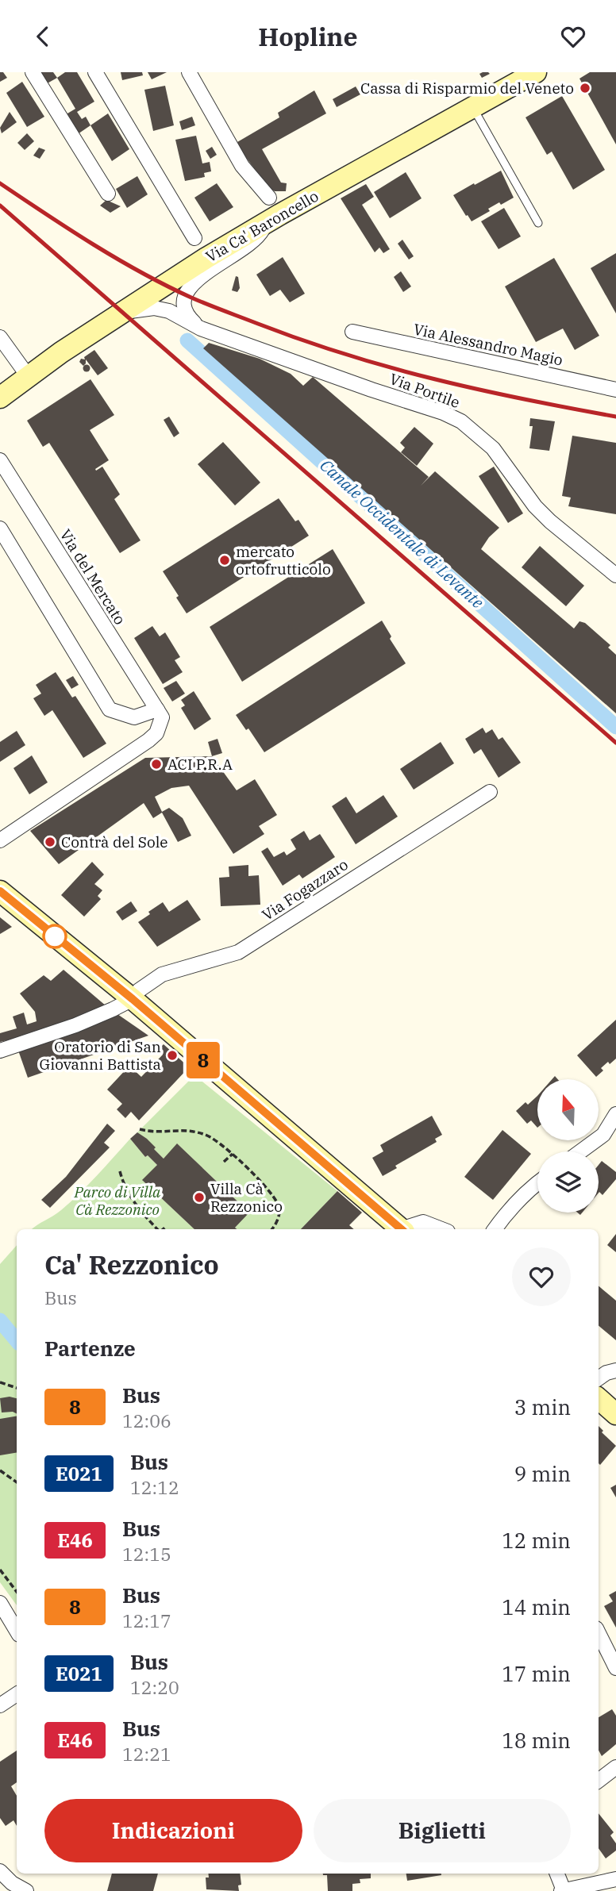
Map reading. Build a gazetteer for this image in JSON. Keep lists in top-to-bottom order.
{
  "streets": {
    "main road": ["Via Ca' Baroncello"],
    "street": [
      "Via Alessandro Magio",
      "Via Portile",
      "Via del Mercato",
      "Via Fogazzaro"
    ]
  },
  "crossings": [
    ["Via Ca' Baroncello", "Via Portile"]
  ],
  "water": ["Canale Occidentale di Levante"],
  "parks": ["Parco di Villa Cà Rezzonico"],
  "places": [
    "Cassa di Risparmio del Veneto",
    "mercato ortofrutticolo",
    "ACI P.R.A",
    "Contrà del Sole",
    "Oratorio di San Giovanni Battista",
    "Villa Cà Rezzonico"
  ],
  "lines": ["bus line 8"],
  "north": "top",
  "page": {
    "header": "Hopline",
    "on_map": "8",
    "heading": [
      ["Ca' Rezzonico", "Bus"],
      "Partenze"
    ],
    "list": [
      {
        "mark": "8",
        "name": "Bus",
        "note": "12:06",
        "value": "3 min"
      },
      {
        "mark": "E021",
        "name": "Bus",
        "note": "12:12",
        "value": "9 min"
      },
      {
        "mark": "E46",
        "name": "Bus",
        "note": "12:15",
        "value": "12 min"
      },
      {
        "mark": "8",
        "name": "Bus",
        "note": "12:17",
        "value": "14 min"
      },
      {
        "mark": "E021",
        "name": "Bus",
        "note": "12:20",
        "value": "17 min"
      },
      {
        "mark": "E46",
        "name": "Bus",
        "note": "12:21",
        "value": "18 min"
      }
    ],
    "buttons": ["Indicazioni", "Biglietti"]
  }
}
